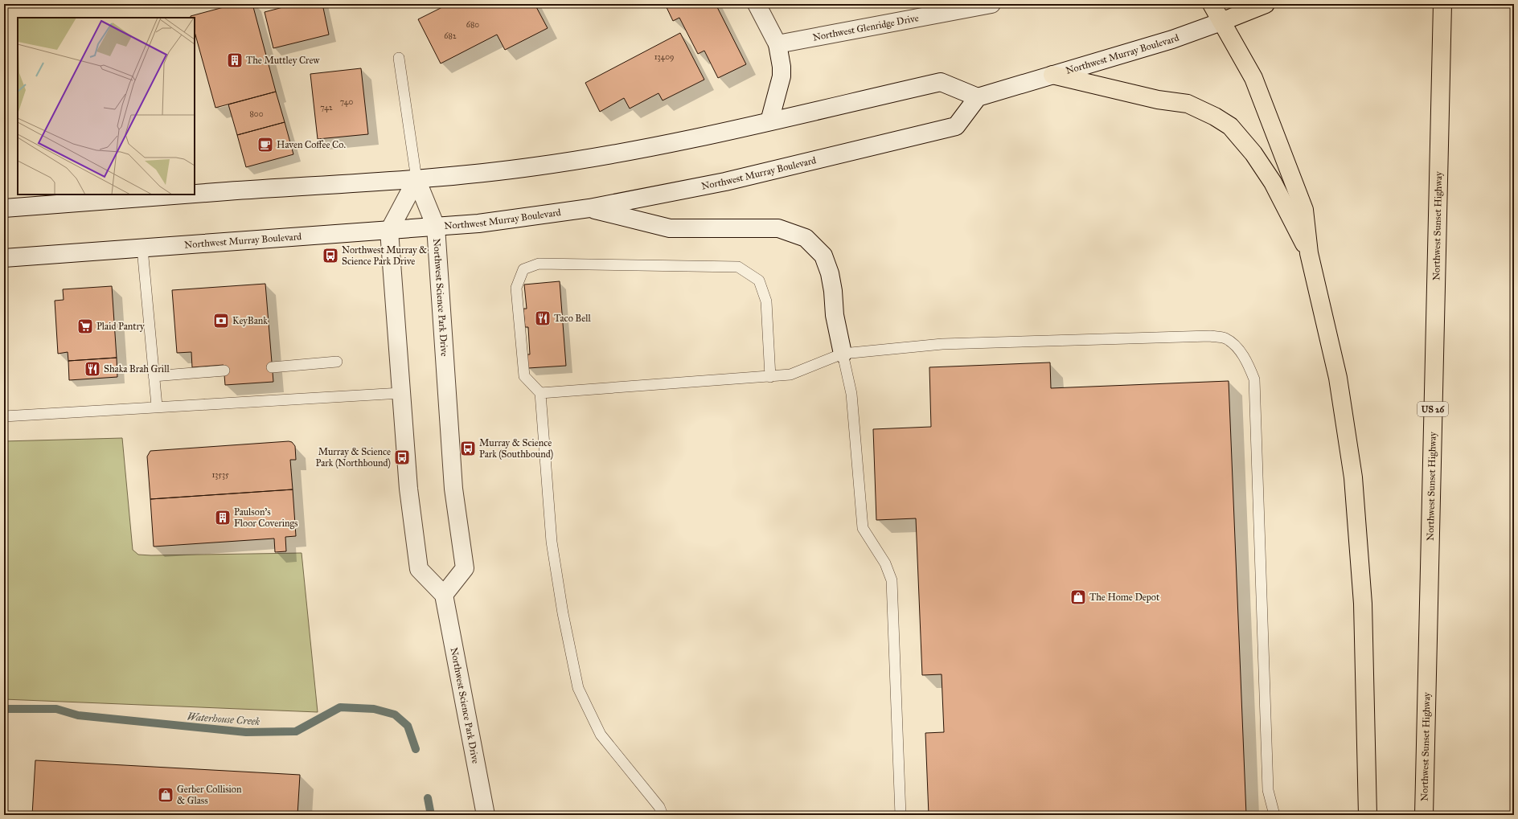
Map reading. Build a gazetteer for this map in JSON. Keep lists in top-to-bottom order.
{
  "streets": {
    "main road": [
      "Northwest Glenridge Drive",
      "Northwest Murray Boulevard",
      "Northwest Sunset Highway",
      "Northwest Science Park Drive",
      "US 26"
    ]
  },
  "crossings": [
    ["Northwest Murray Boulevard", "Northwest Science Park Drive"]
  ],
  "water": ["Waterhouse Creek"],
  "places": {
    "building": ["The Muttley Crew", "Paulson's Floor Coverings"],
    "cafe": ["Haven Coffee Co."],
    "bus stop": ["Northwest Murray & Science Park Drive", "Murray & Science Park (Southbound)", "Murray & Science Park (Northbound)"],
    "restaurant": ["Taco Bell", "Shaka Brah Grill"],
    "bank": ["KeyBank"],
    "supermarket": ["Plaid Pantry"],
    "shop": ["The Home Depot", "Gerber Collision & Glass"]
  },
  "house_numbers": [
    "680",
    "682",
    "13409",
    "740",
    "742",
    "800",
    "13535"
  ]
}
